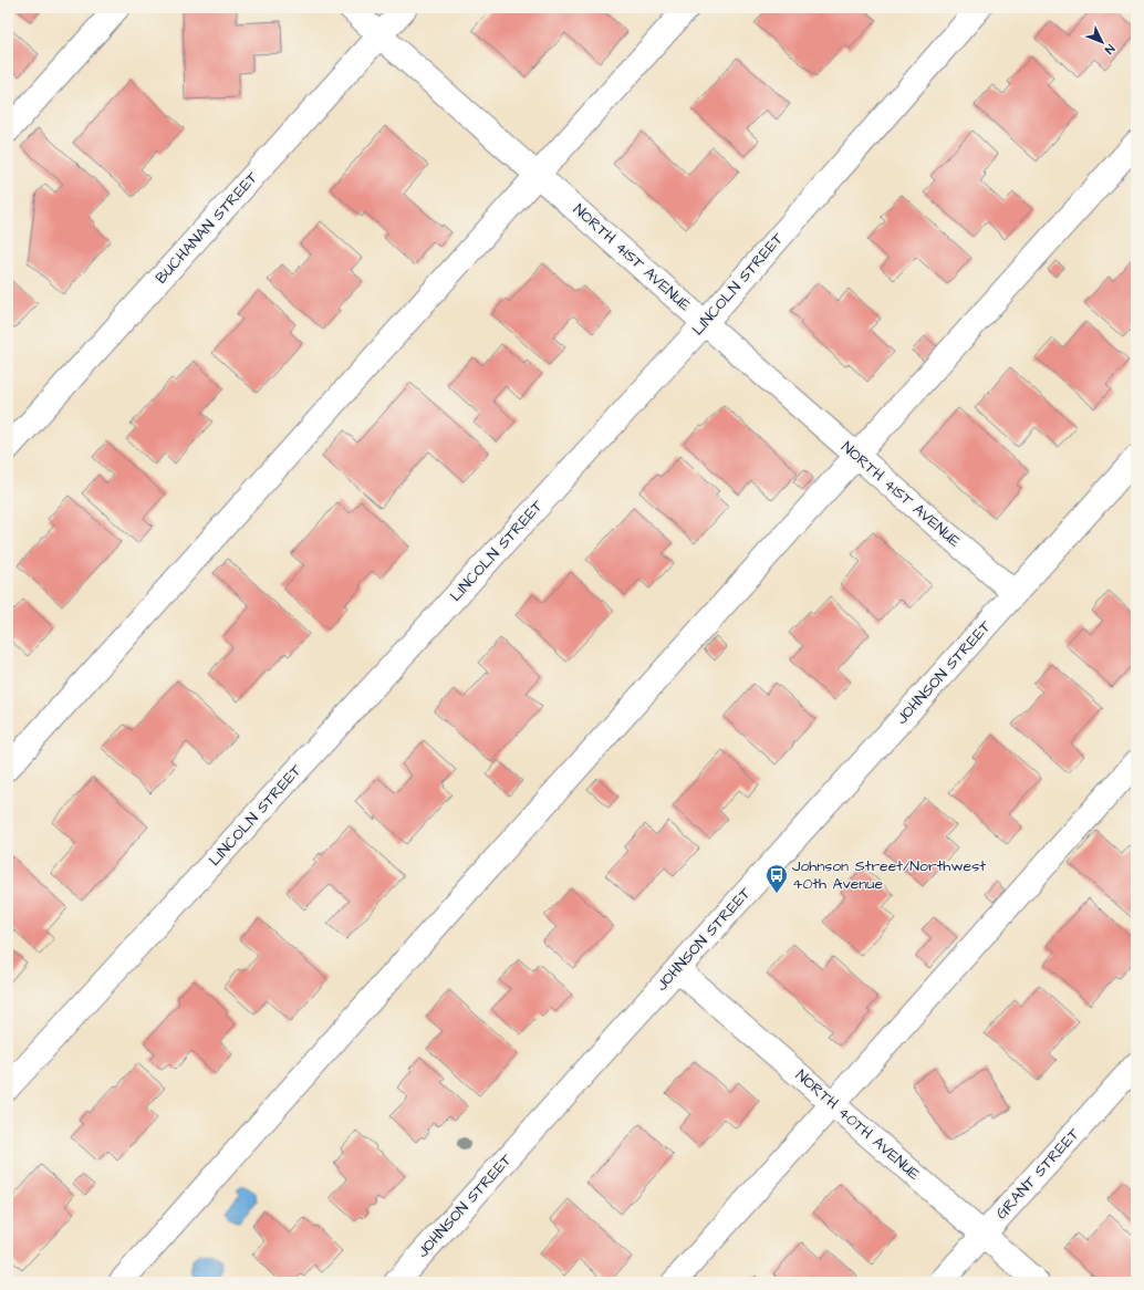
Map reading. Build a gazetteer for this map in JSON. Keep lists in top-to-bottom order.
{
  "streets": {
    "street": [
      "BUCHANAN STREET",
      "NORTH 41ST AVENUE",
      "LINCOLN STREET",
      "JOHNSON STREET",
      "NORTH 40TH AVENUE",
      "GRANT STREET"
    ]
  },
  "crossings": [
    ["BUCHANAN STREET", "NORTH 41ST AVENUE"],
    ["NORTH 41ST AVENUE", "LINCOLN STREET"],
    ["NORTH 41ST AVENUE", "JOHNSON STREET"],
    ["JOHNSON STREET", "NORTH 40TH AVENUE"],
    ["NORTH 40TH AVENUE", "GRANT STREET"]
  ],
  "places": {
    "bus stop": ["Johnson Street/Northwest 40th Avenue"]
  },
  "north": "bottom right"
}
